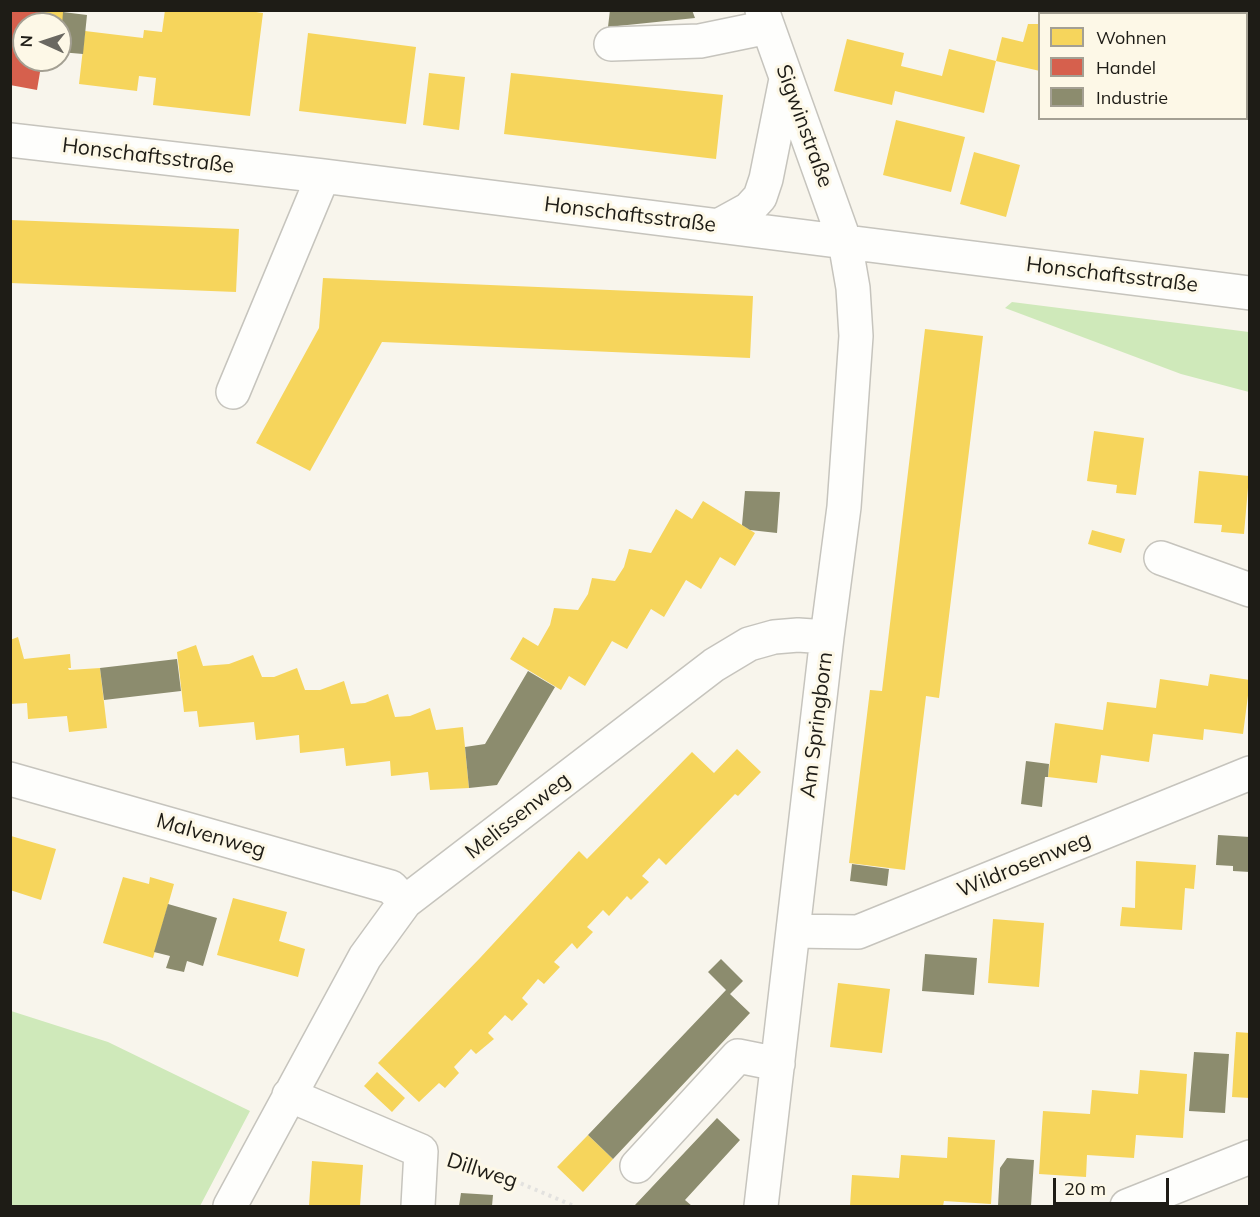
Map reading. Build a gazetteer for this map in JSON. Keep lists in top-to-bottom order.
{
  "streets": {
    "street": [
      "Sigwinstraße",
      "Honschaftsstraße",
      "Am Springborn",
      "Melissenweg",
      "Malvenweg",
      "Wildrosenweg"
    ],
    "path": ["Dillweg"]
  },
  "crossings": [
    ["Sigwinstraße", "Honschaftsstraße"],
    ["Sigwinstraße", "Am Springborn"],
    ["Honschaftsstraße", "Am Springborn"],
    ["Am Springborn", "Melissenweg"],
    ["Am Springborn", "Wildrosenweg"],
    ["Melissenweg", "Malvenweg"]
  ],
  "legend": ["Wohnen", "Handel", "Industrie"],
  "scale_bar": "20 m",
  "north": "left"
}
